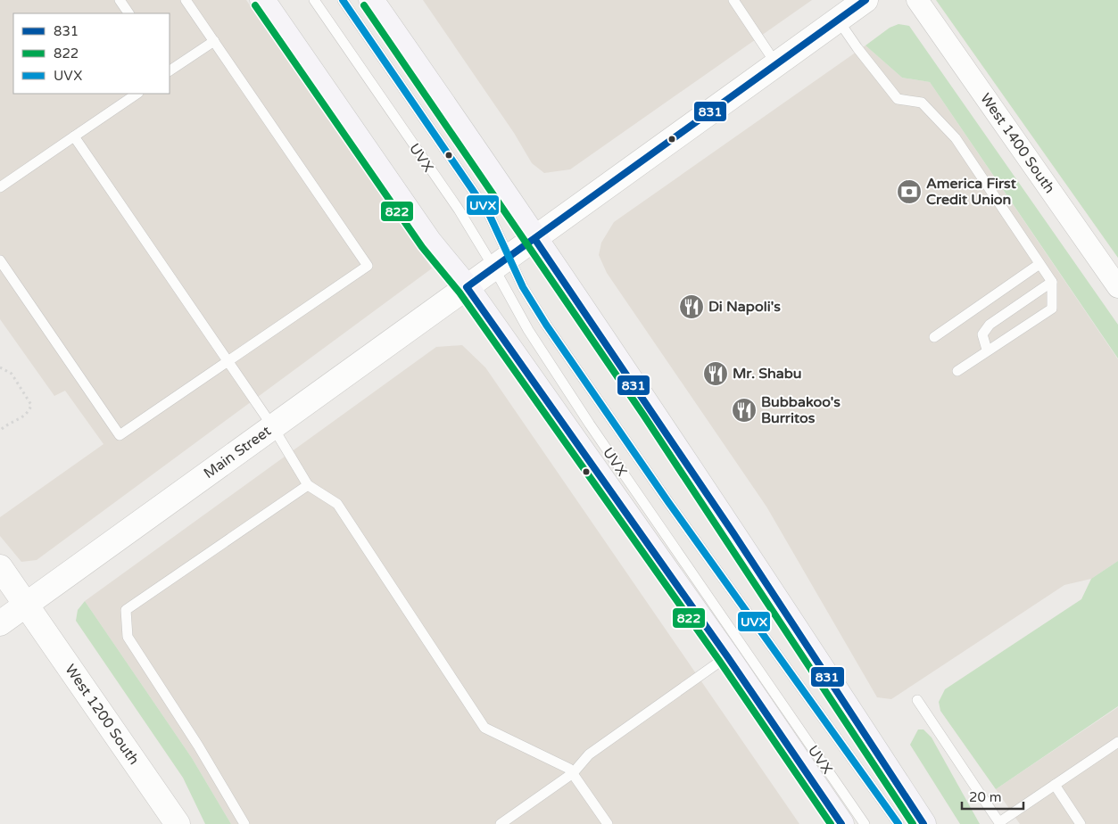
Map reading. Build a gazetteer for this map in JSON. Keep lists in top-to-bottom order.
{
  "streets": {
    "street": ["West 1400 South", "Main Street", "West 1200 South"],
    "lane": ["UVX"]
  },
  "crossings": [
    ["UVX", "Main Street"],
    ["Main Street", "West 1200 South"]
  ],
  "places": {
    "bank": ["America First Credit Union"],
    "restaurant": ["Di Napoli's", "Mr. Shabu", "Bubbakoo's Burritos"]
  },
  "lines": ["transit line 831", "transit line UVX", "transit line 822"],
  "legend": ["831", "822", "UVX"],
  "scale_bar": "20 m"
}
